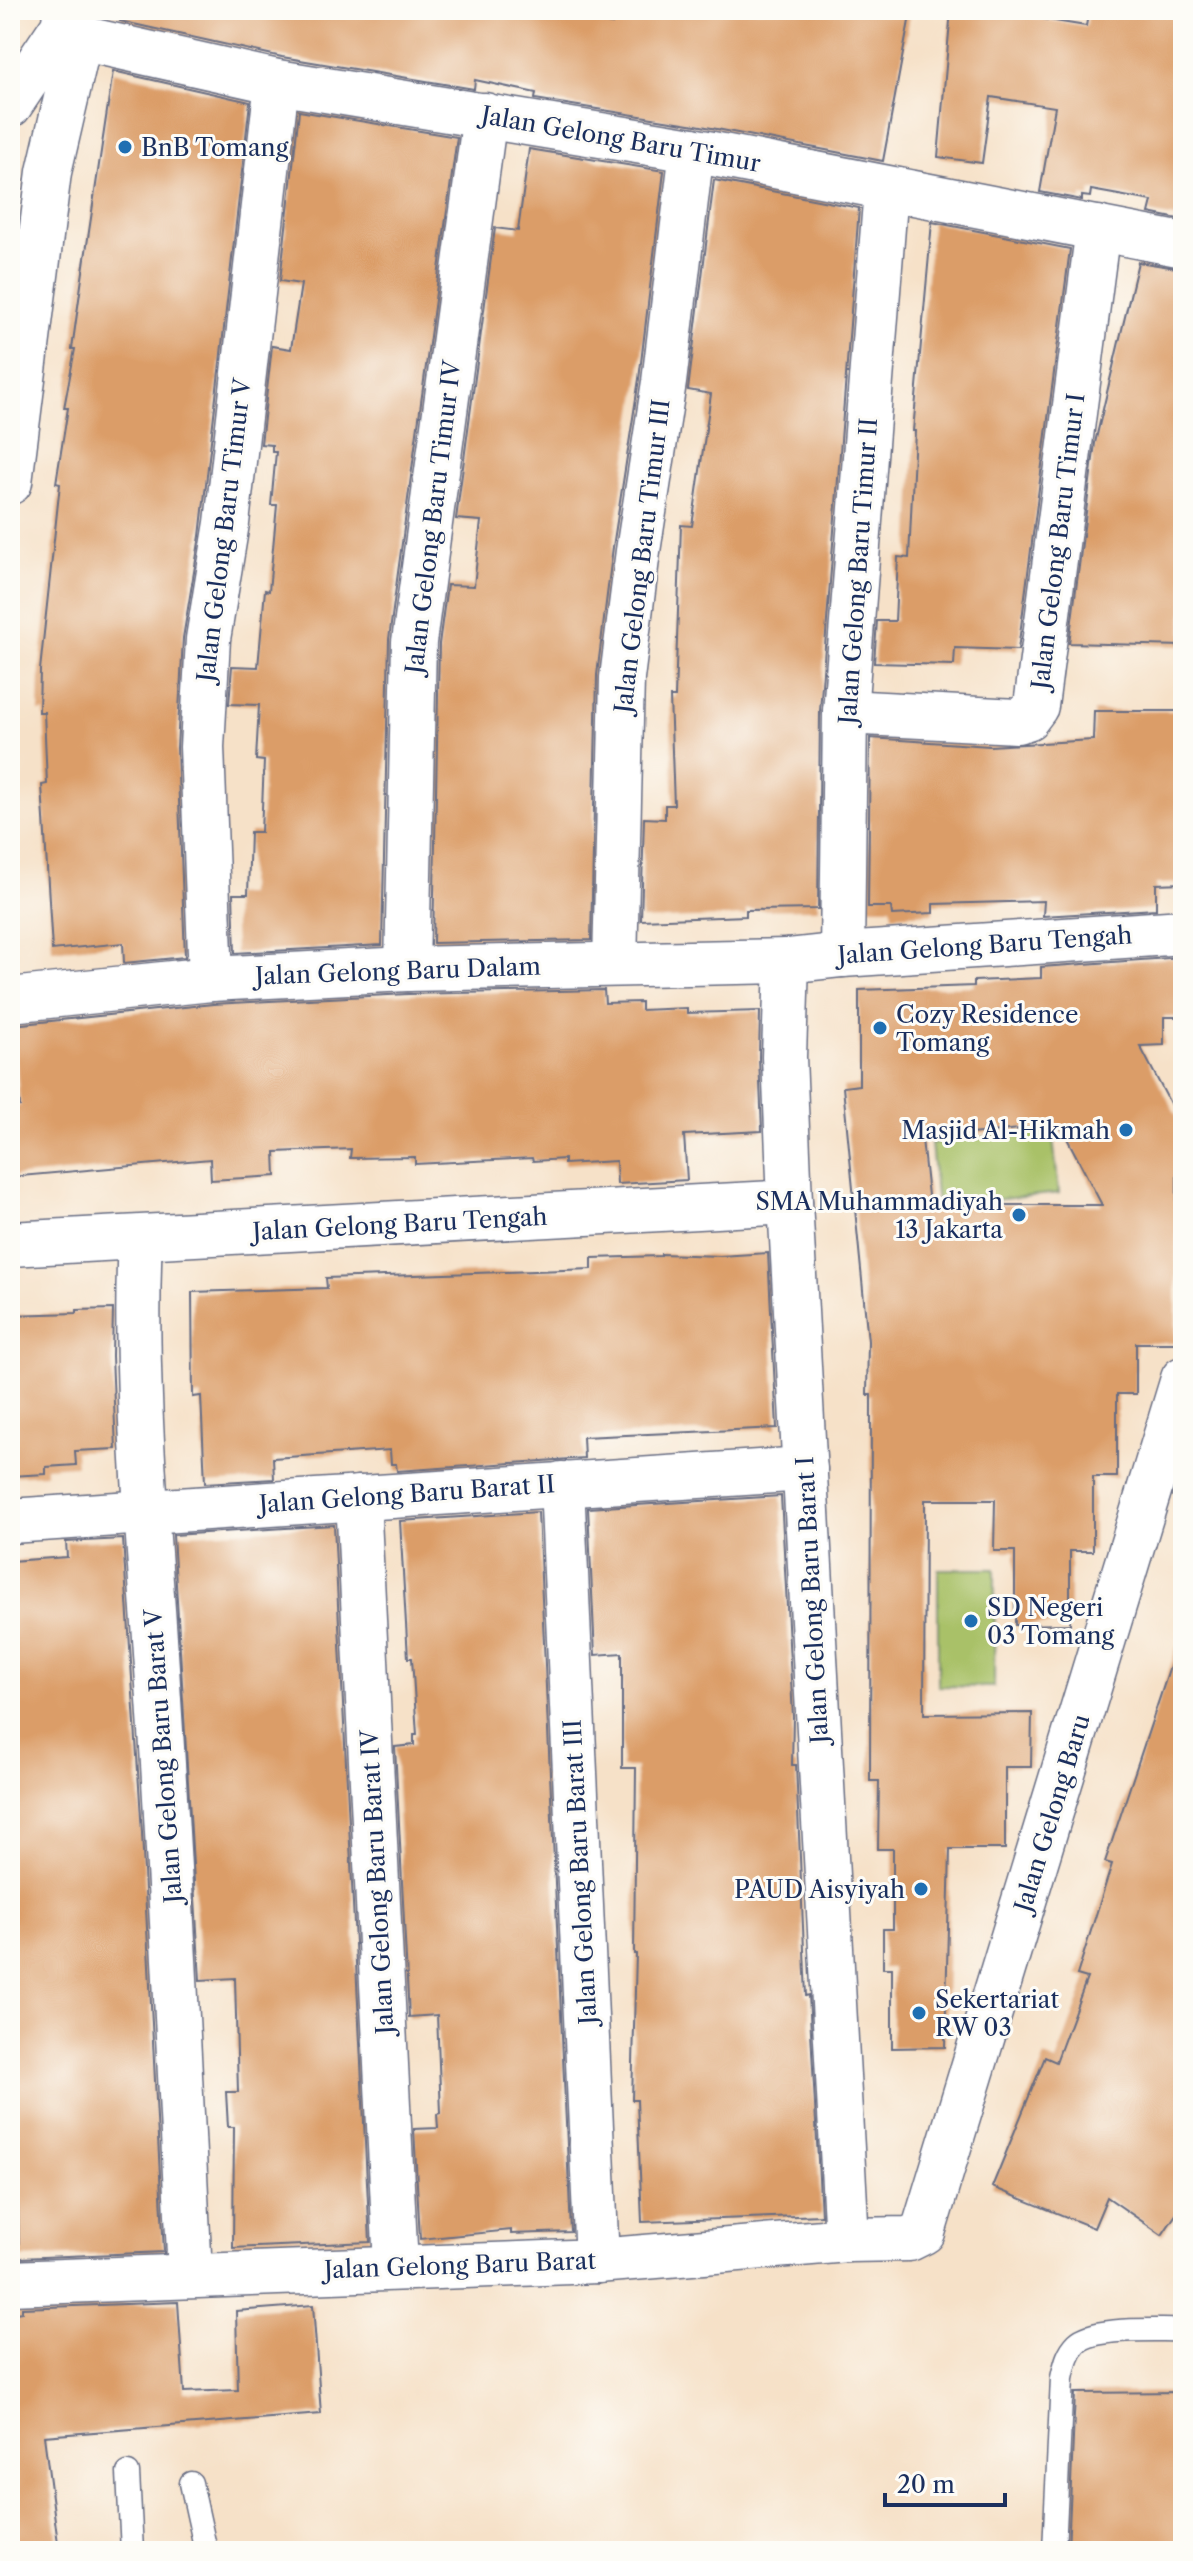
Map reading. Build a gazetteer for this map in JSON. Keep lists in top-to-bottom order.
{
  "streets": {
    "street": [
      "Jalan Gelong Baru Timur",
      "Jalan Gelong Baru Timur IV",
      "Jalan Gelong Baru Timur V",
      "Jalan Gelong Baru Timur I",
      "Jalan Gelong Baru Timur III",
      "Jalan Gelong Baru Timur II",
      "Jalan Gelong Baru Tengah",
      "Jalan Gelong Baru Dalam",
      "Jalan Gelong Baru Barat II",
      "Jalan Gelong Baru Barat I",
      "Jalan Gelong Baru Barat V",
      "Jalan Gelong Baru",
      "Jalan Gelong Baru Barat III",
      "Jalan Gelong Baru Barat IV",
      "Jalan Gelong Baru Barat"
    ]
  },
  "crossings": [
    ["Jalan Gelong Baru Timur", "Jalan Gelong Baru Timur IV"],
    ["Jalan Gelong Baru Timur", "Jalan Gelong Baru Timur V"],
    ["Jalan Gelong Baru Timur", "Jalan Gelong Baru Timur I"],
    ["Jalan Gelong Baru Timur", "Jalan Gelong Baru Timur III"],
    ["Jalan Gelong Baru Timur", "Jalan Gelong Baru Timur II"],
    ["Jalan Gelong Baru Timur IV", "Jalan Gelong Baru Dalam"],
    ["Jalan Gelong Baru Timur V", "Jalan Gelong Baru Dalam"],
    ["Jalan Gelong Baru Timur I", "Jalan Gelong Baru Timur II"],
    ["Jalan Gelong Baru Timur III", "Jalan Gelong Baru Dalam"],
    ["Jalan Gelong Baru Timur II", "Jalan Gelong Baru Tengah"],
    ["Jalan Gelong Baru Tengah", "Jalan Gelong Baru Dalam"],
    ["Jalan Gelong Baru Tengah", "Jalan Gelong Baru Barat I"],
    ["Jalan Gelong Baru Tengah", "Jalan Gelong Baru Barat V"],
    ["Jalan Gelong Baru Dalam", "Jalan Gelong Baru Barat I"],
    ["Jalan Gelong Baru Barat II", "Jalan Gelong Baru Barat I"],
    ["Jalan Gelong Baru Barat II", "Jalan Gelong Baru Barat V"],
    ["Jalan Gelong Baru Barat II", "Jalan Gelong Baru Barat III"],
    ["Jalan Gelong Baru Barat II", "Jalan Gelong Baru Barat IV"],
    ["Jalan Gelong Baru Barat I", "Jalan Gelong Baru Barat"],
    ["Jalan Gelong Baru Barat V", "Jalan Gelong Baru Barat"],
    ["Jalan Gelong Baru", "Jalan Gelong Baru Barat"],
    ["Jalan Gelong Baru Barat III", "Jalan Gelong Baru Barat"],
    ["Jalan Gelong Baru Barat IV", "Jalan Gelong Baru Barat"]
  ],
  "places": [
    "BnB Tomang",
    "Cozy Residence Tomang",
    "Masjid Al-Hikmah",
    "SMA Muhammadiyah 13 Jakarta",
    "SD Negeri 03 Tomang",
    "PAUD Aisyiyah",
    "Sekertariat RW 03"
  ],
  "scale_bar": "20 m"
}
